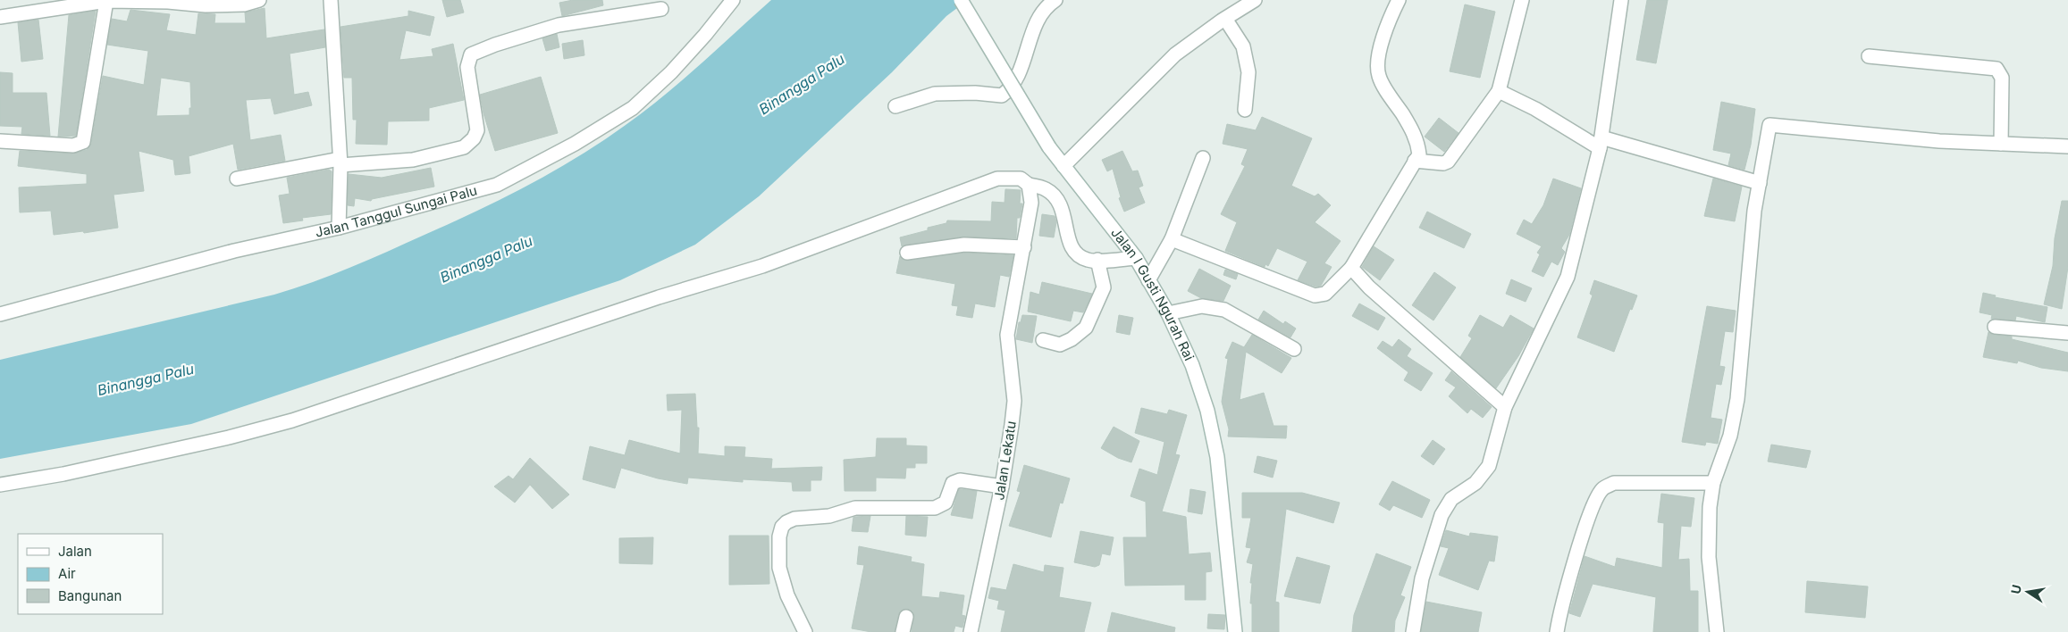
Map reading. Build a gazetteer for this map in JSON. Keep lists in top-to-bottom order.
{
  "streets": {
    "street": ["Jalan Tanggul Sungai Palu", "Jalan I Gusti Ngurah Rai", "Jalan Lekatu"]
  },
  "water": ["Binangga Palu"],
  "legend": ["Jalan", "Air", "Bangunan"],
  "north": "left"
}
